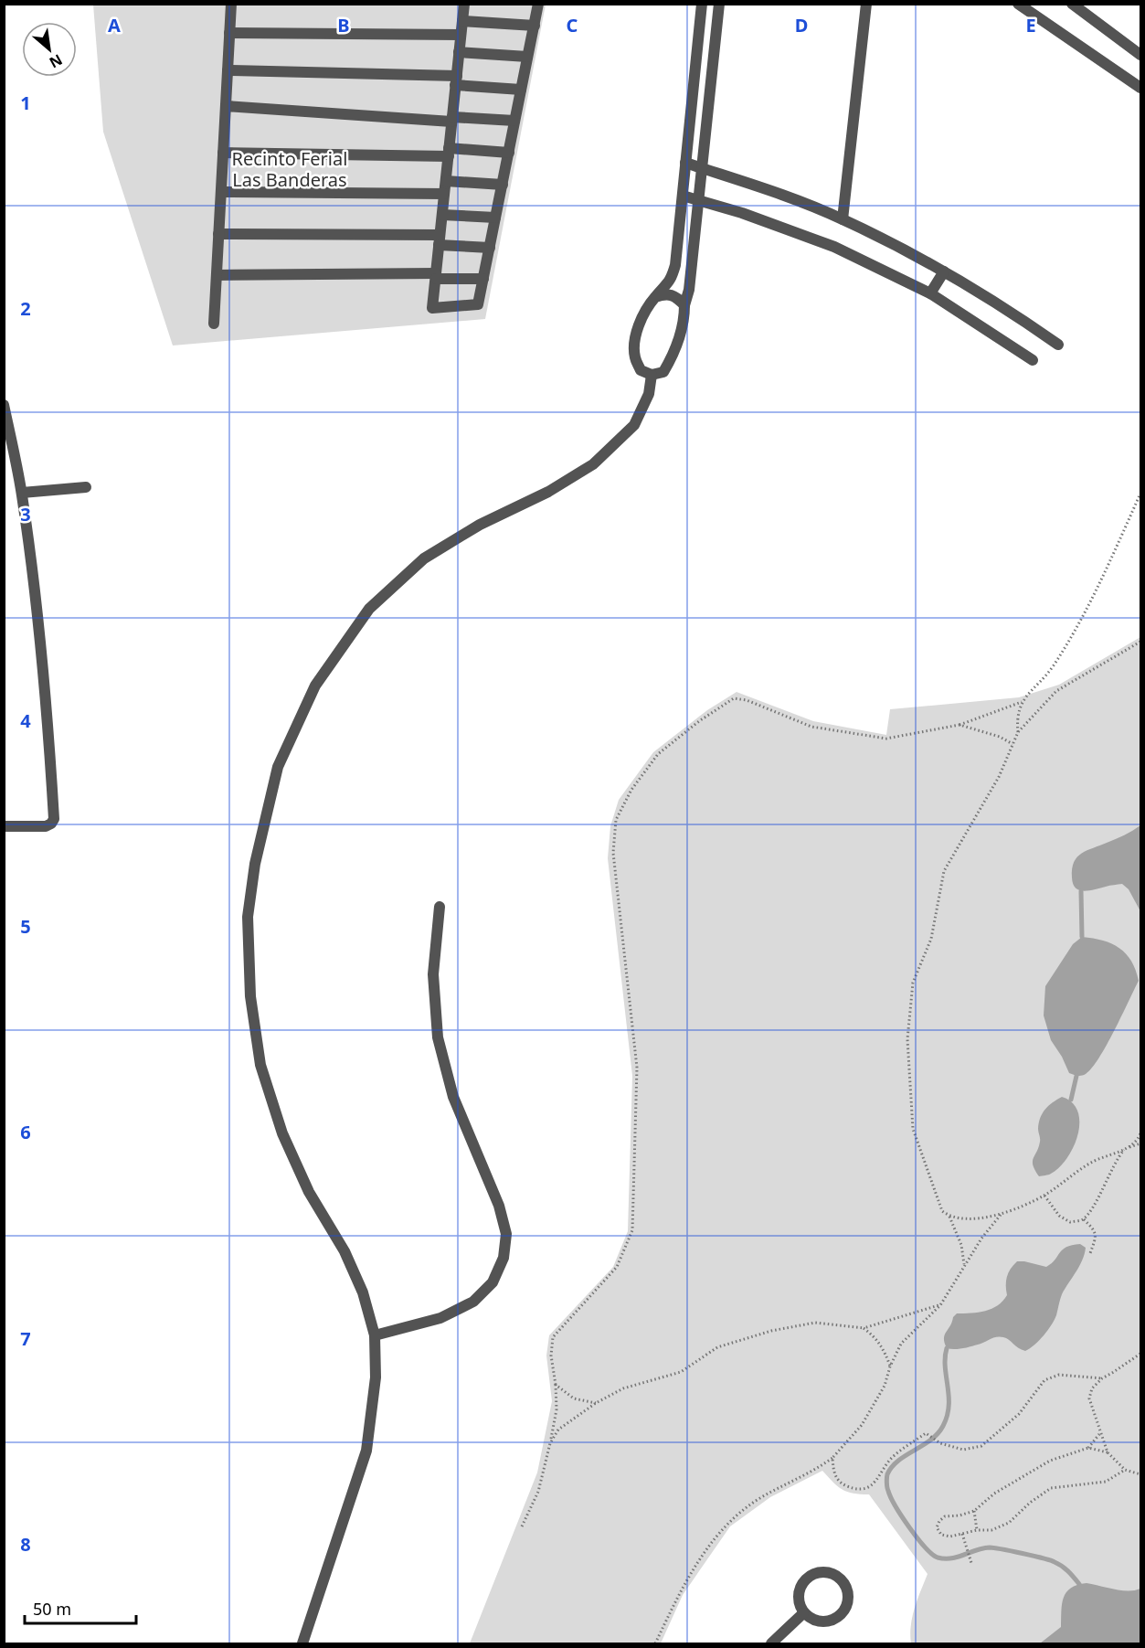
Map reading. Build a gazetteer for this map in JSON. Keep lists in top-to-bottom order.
{
  "parks": ["Recinto Ferial Las Banderas"],
  "scale_bar": "50 m",
  "north": "bottom right",
  "grid": {
    "columns": [
      "A",
      "B",
      "C",
      "D",
      "E"
    ],
    "rows": [
      "1",
      "2",
      "3",
      "4",
      "5",
      "6",
      "7",
      "8"
    ]
  }
}
